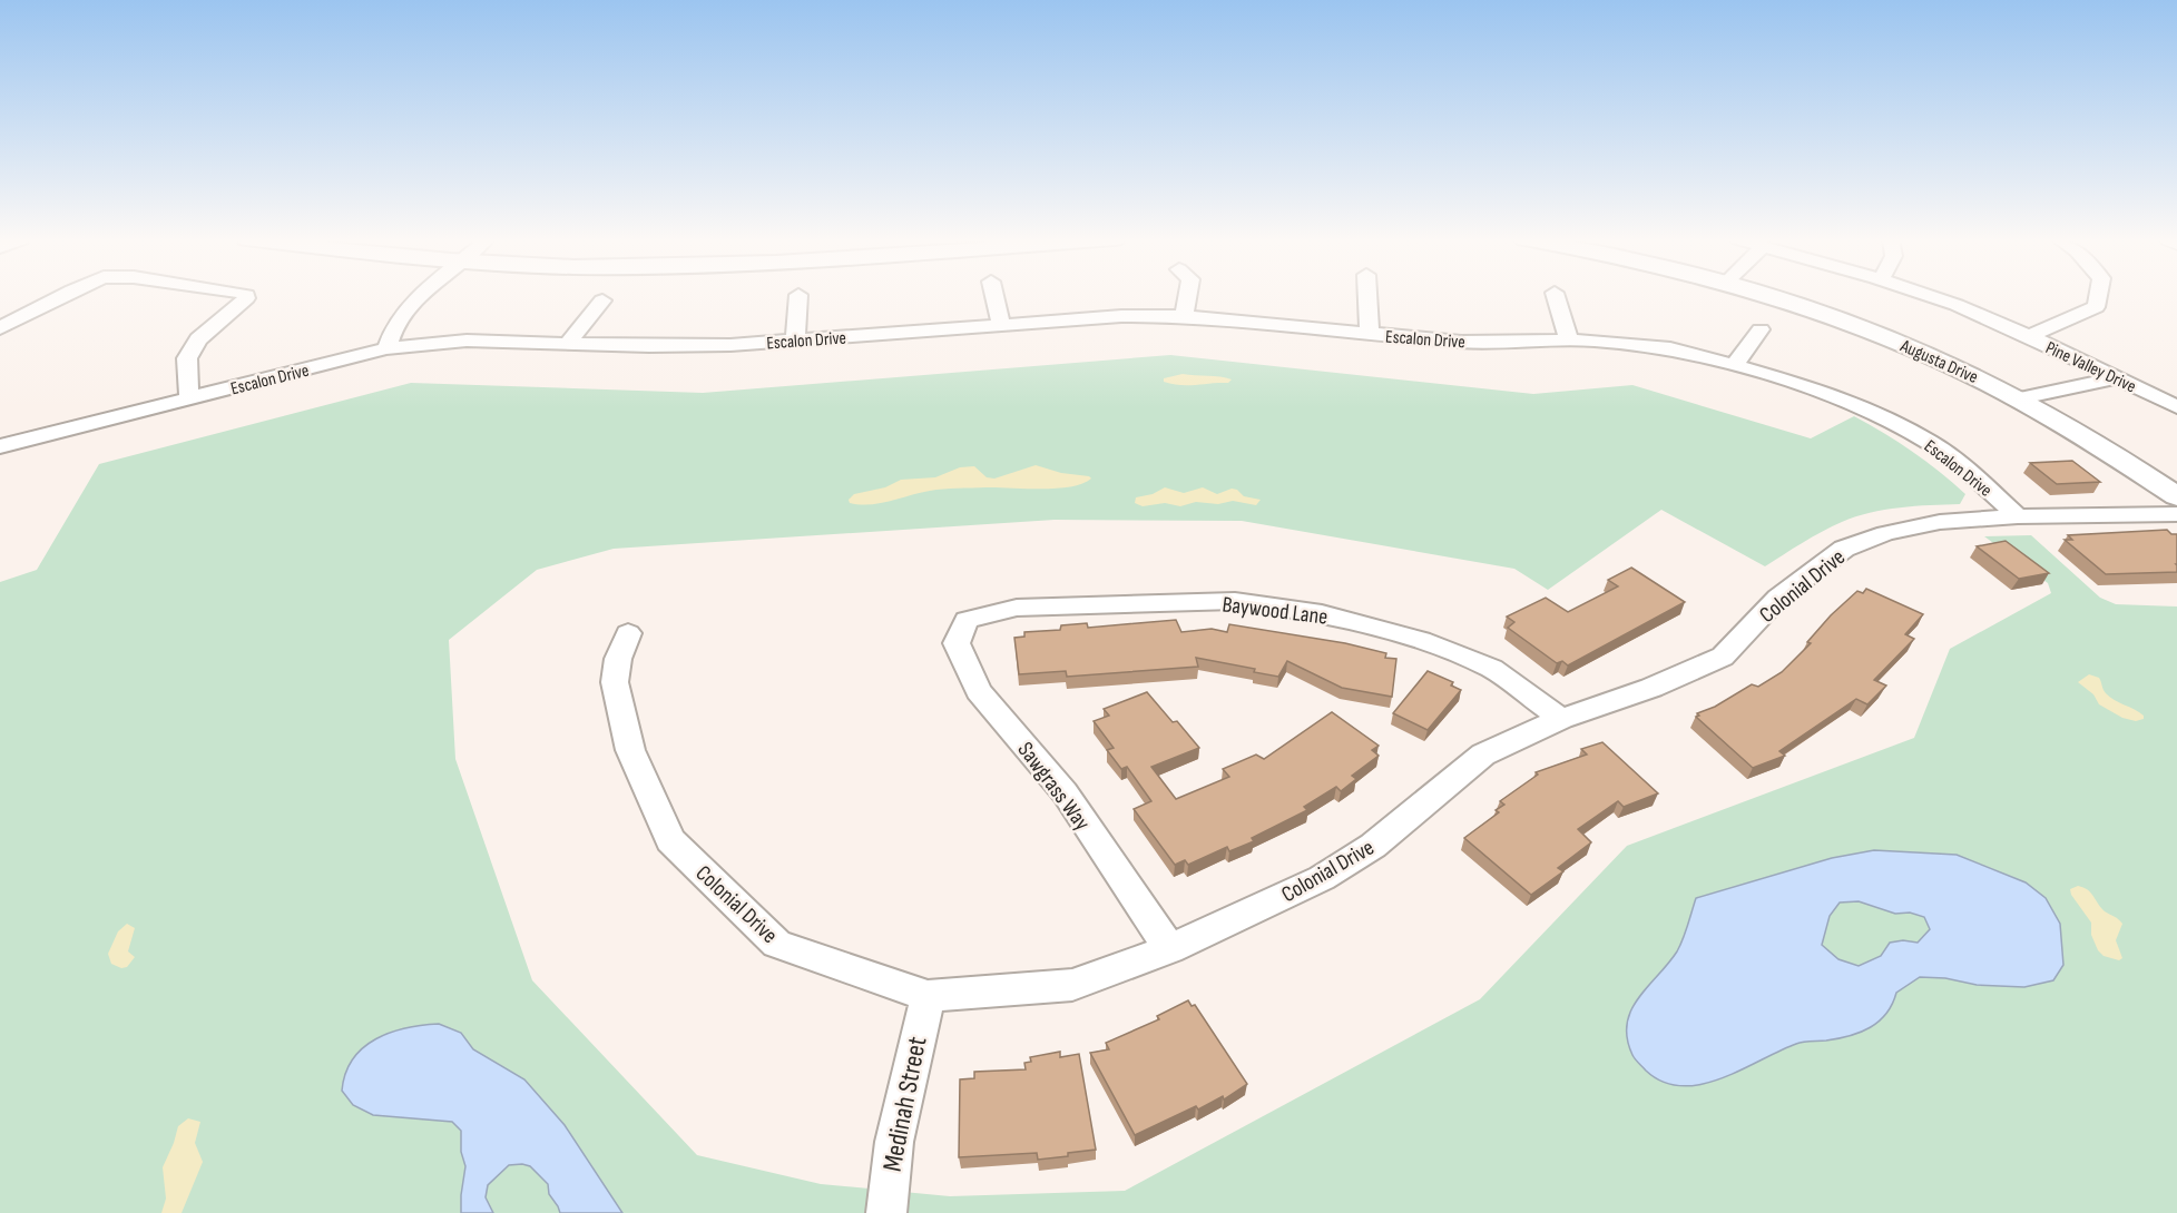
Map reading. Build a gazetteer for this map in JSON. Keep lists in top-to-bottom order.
{
  "streets": {
    "street": [
      "Escalon Drive",
      "Augusta Drive",
      "Pine Valley Drive",
      "Colonial Drive",
      "Baywood Lane",
      "Sawgrass Way",
      "Medinah Street"
    ]
  },
  "crossings": [
    ["Escalon Drive", "Colonial Drive"],
    ["Colonial Drive", "Baywood Lane"],
    ["Colonial Drive", "Sawgrass Way"],
    ["Colonial Drive", "Medinah Street"],
    ["Baywood Lane", "Sawgrass Way"]
  ]
}
